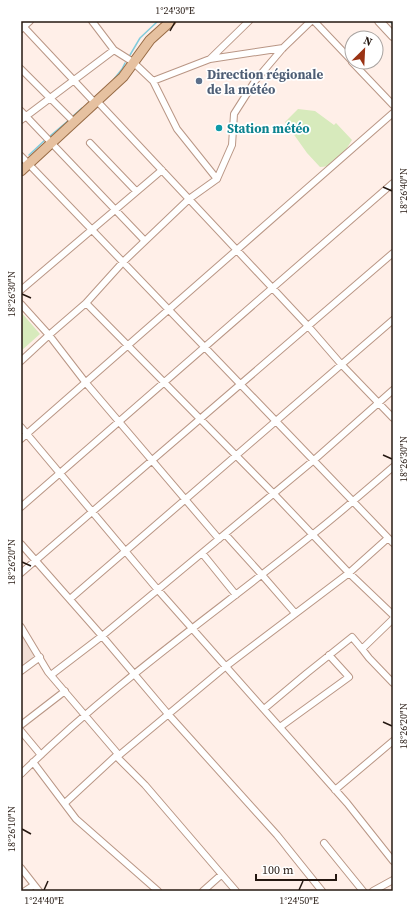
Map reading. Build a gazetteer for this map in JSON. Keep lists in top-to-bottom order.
{
  "places": ["Direction régionale de la météo", "Station météo"],
  "scale_bar": "100 m",
  "north": "top right",
  "coordinates": [
    "1°24'30\"E",
    "18°26'40\"N",
    "18°26'30\"N",
    "18°26'20\"N",
    "18°26'10\"N",
    "1°24'40\"E",
    "1°24'50\"E"
  ]
}
